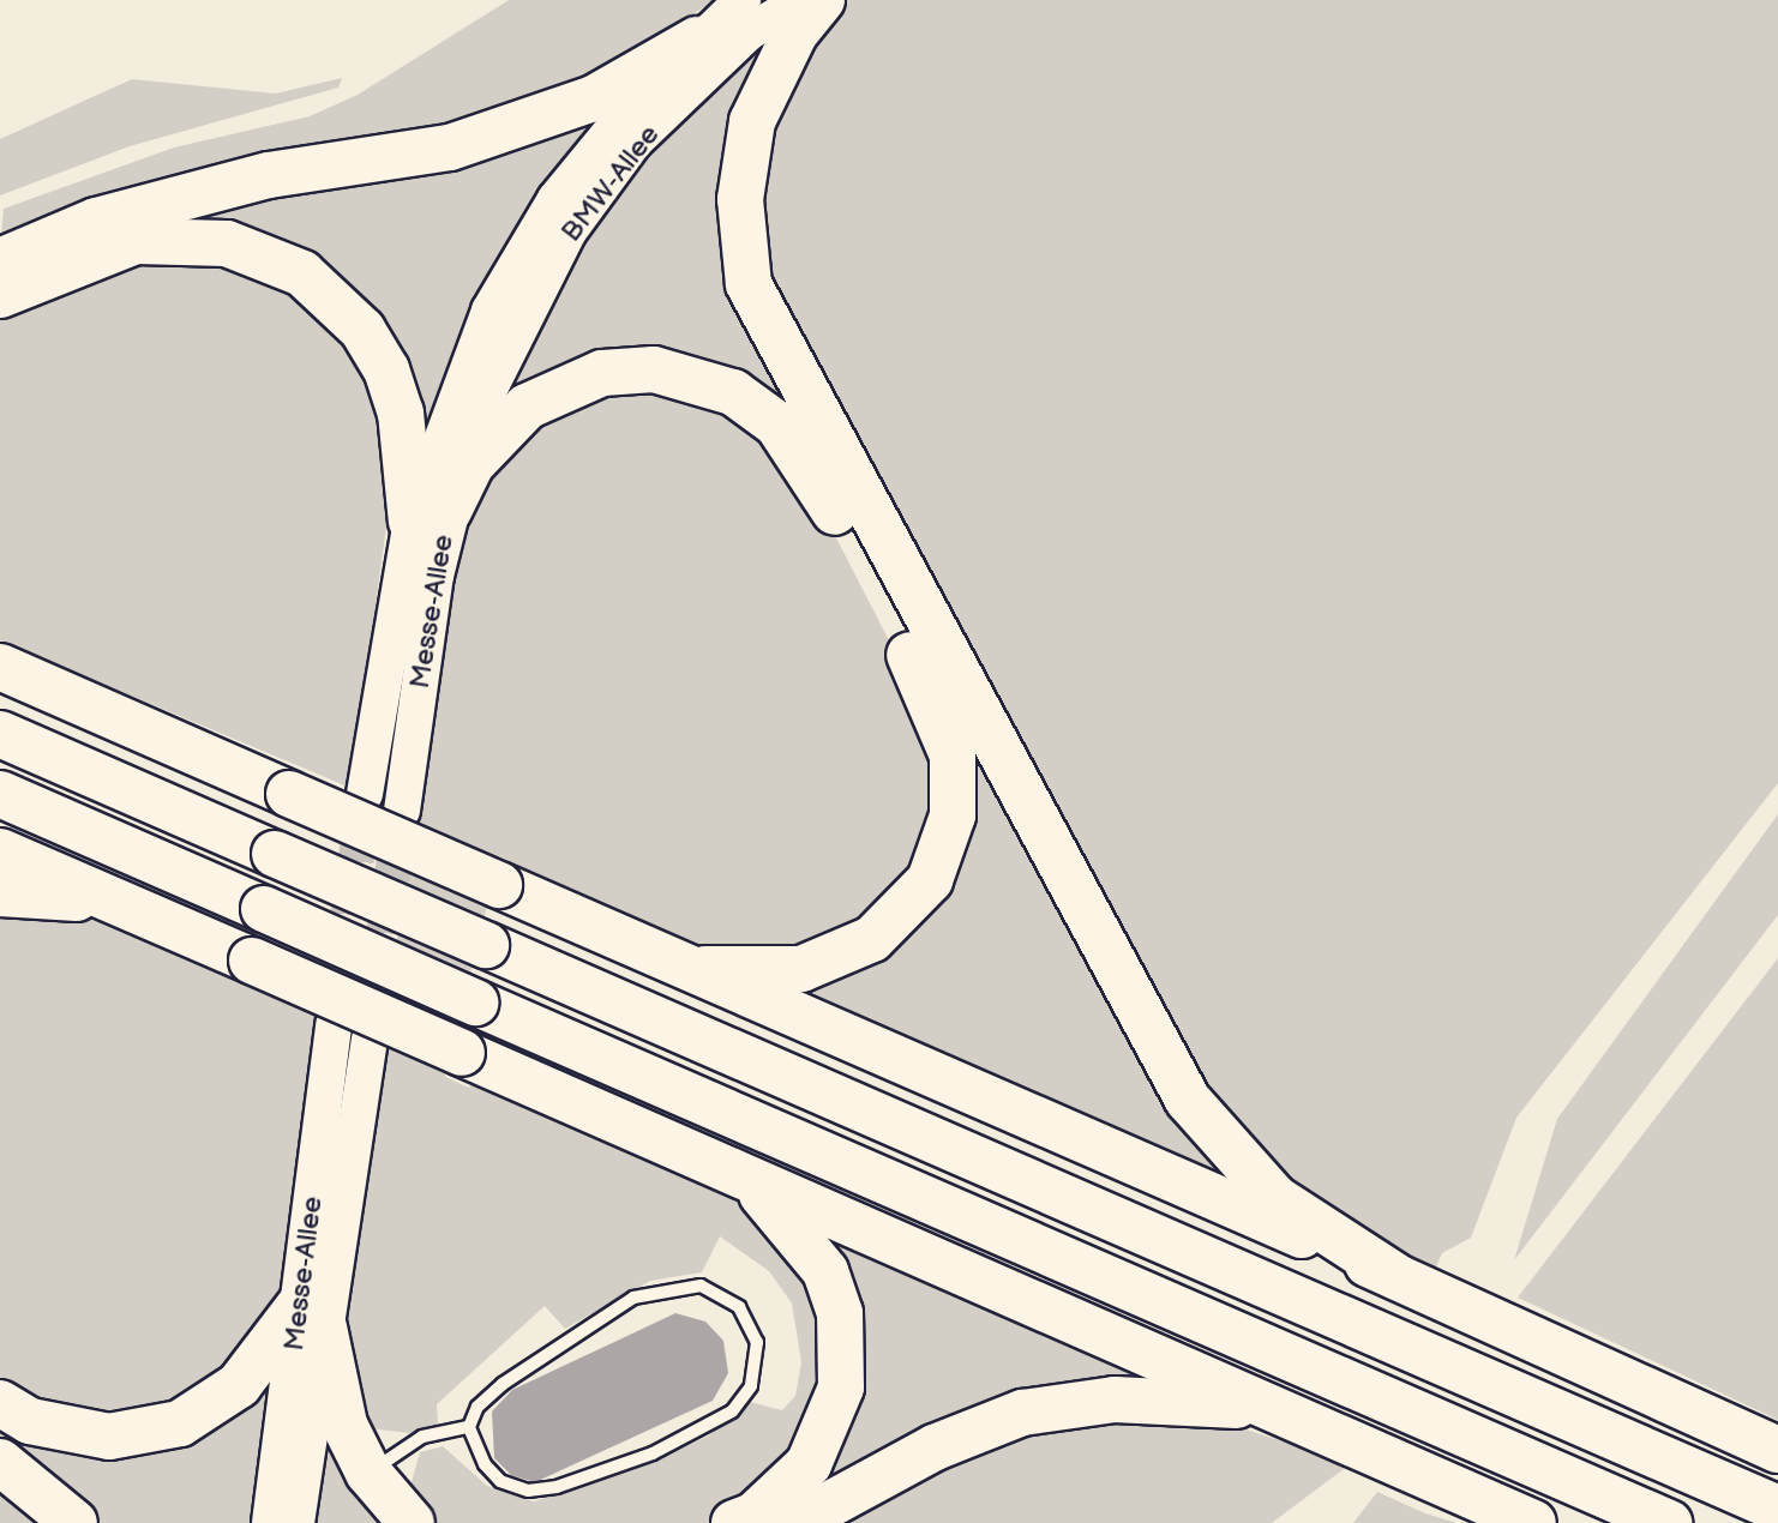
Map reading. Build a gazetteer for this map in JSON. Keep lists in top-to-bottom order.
{
  "streets": {
    "main road": ["BMW-Allee", "Messe-Allee"]
  },
  "crossings": [
    ["BMW-Allee", "Messe-Allee"]
  ]
}
